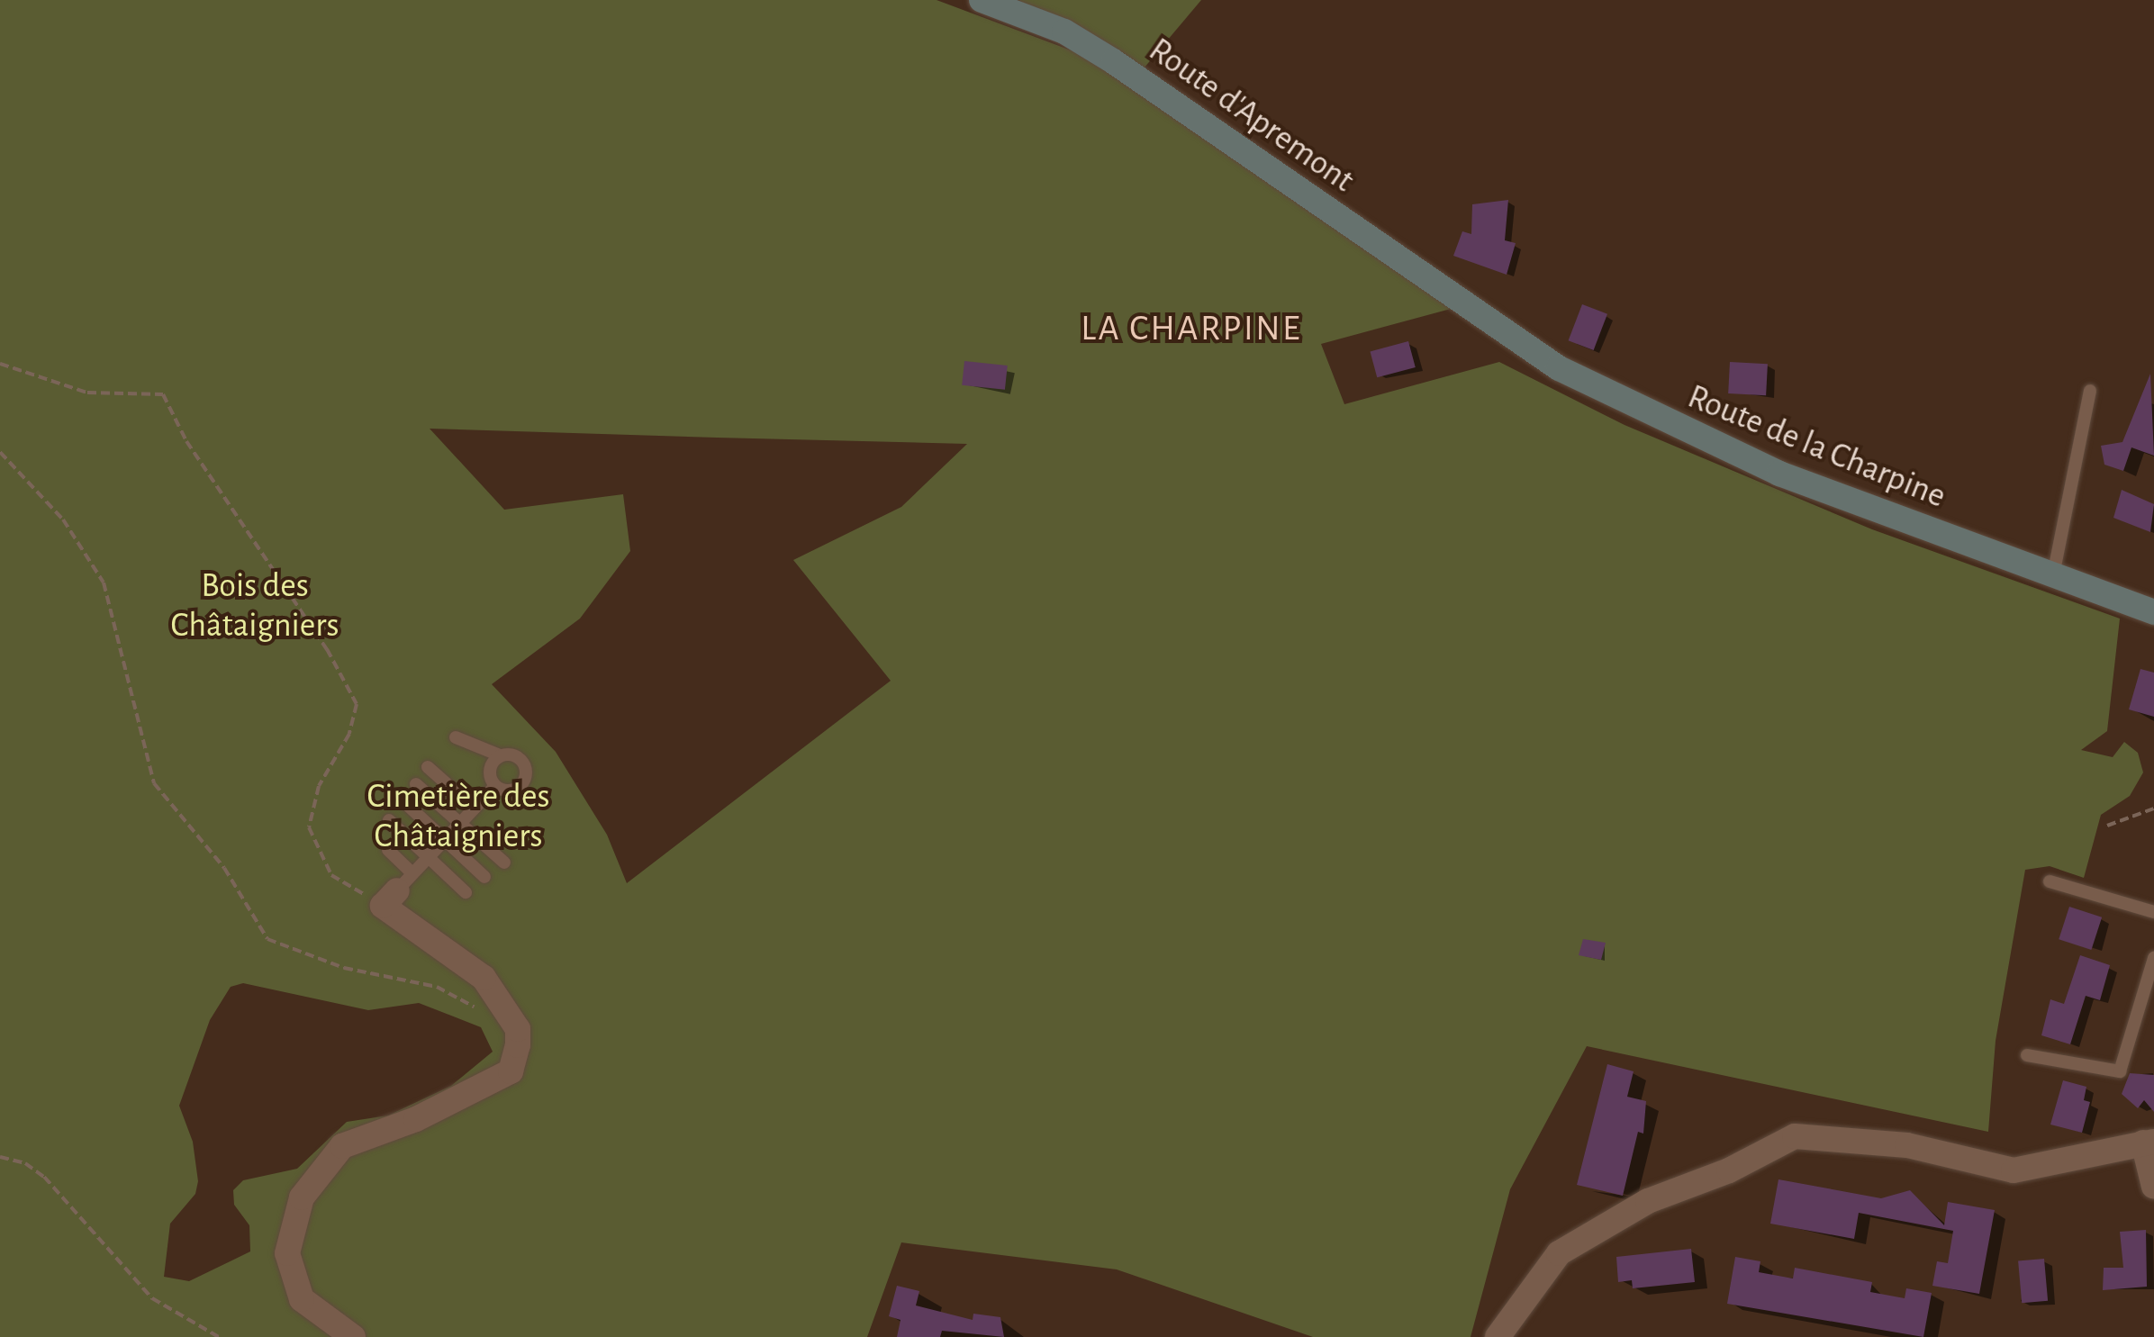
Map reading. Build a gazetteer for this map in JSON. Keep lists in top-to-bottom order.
{
  "streets": {
    "main road": ["Route d'Apremont", "Route de la Charpine"]
  },
  "crossings": [
    ["Route d'Apremont", "Route de la Charpine"]
  ],
  "districts": ["LA CHARPINE"],
  "parks": ["Bois des Châtaigniers", "Cimetière des Châtaigniers"]
}
